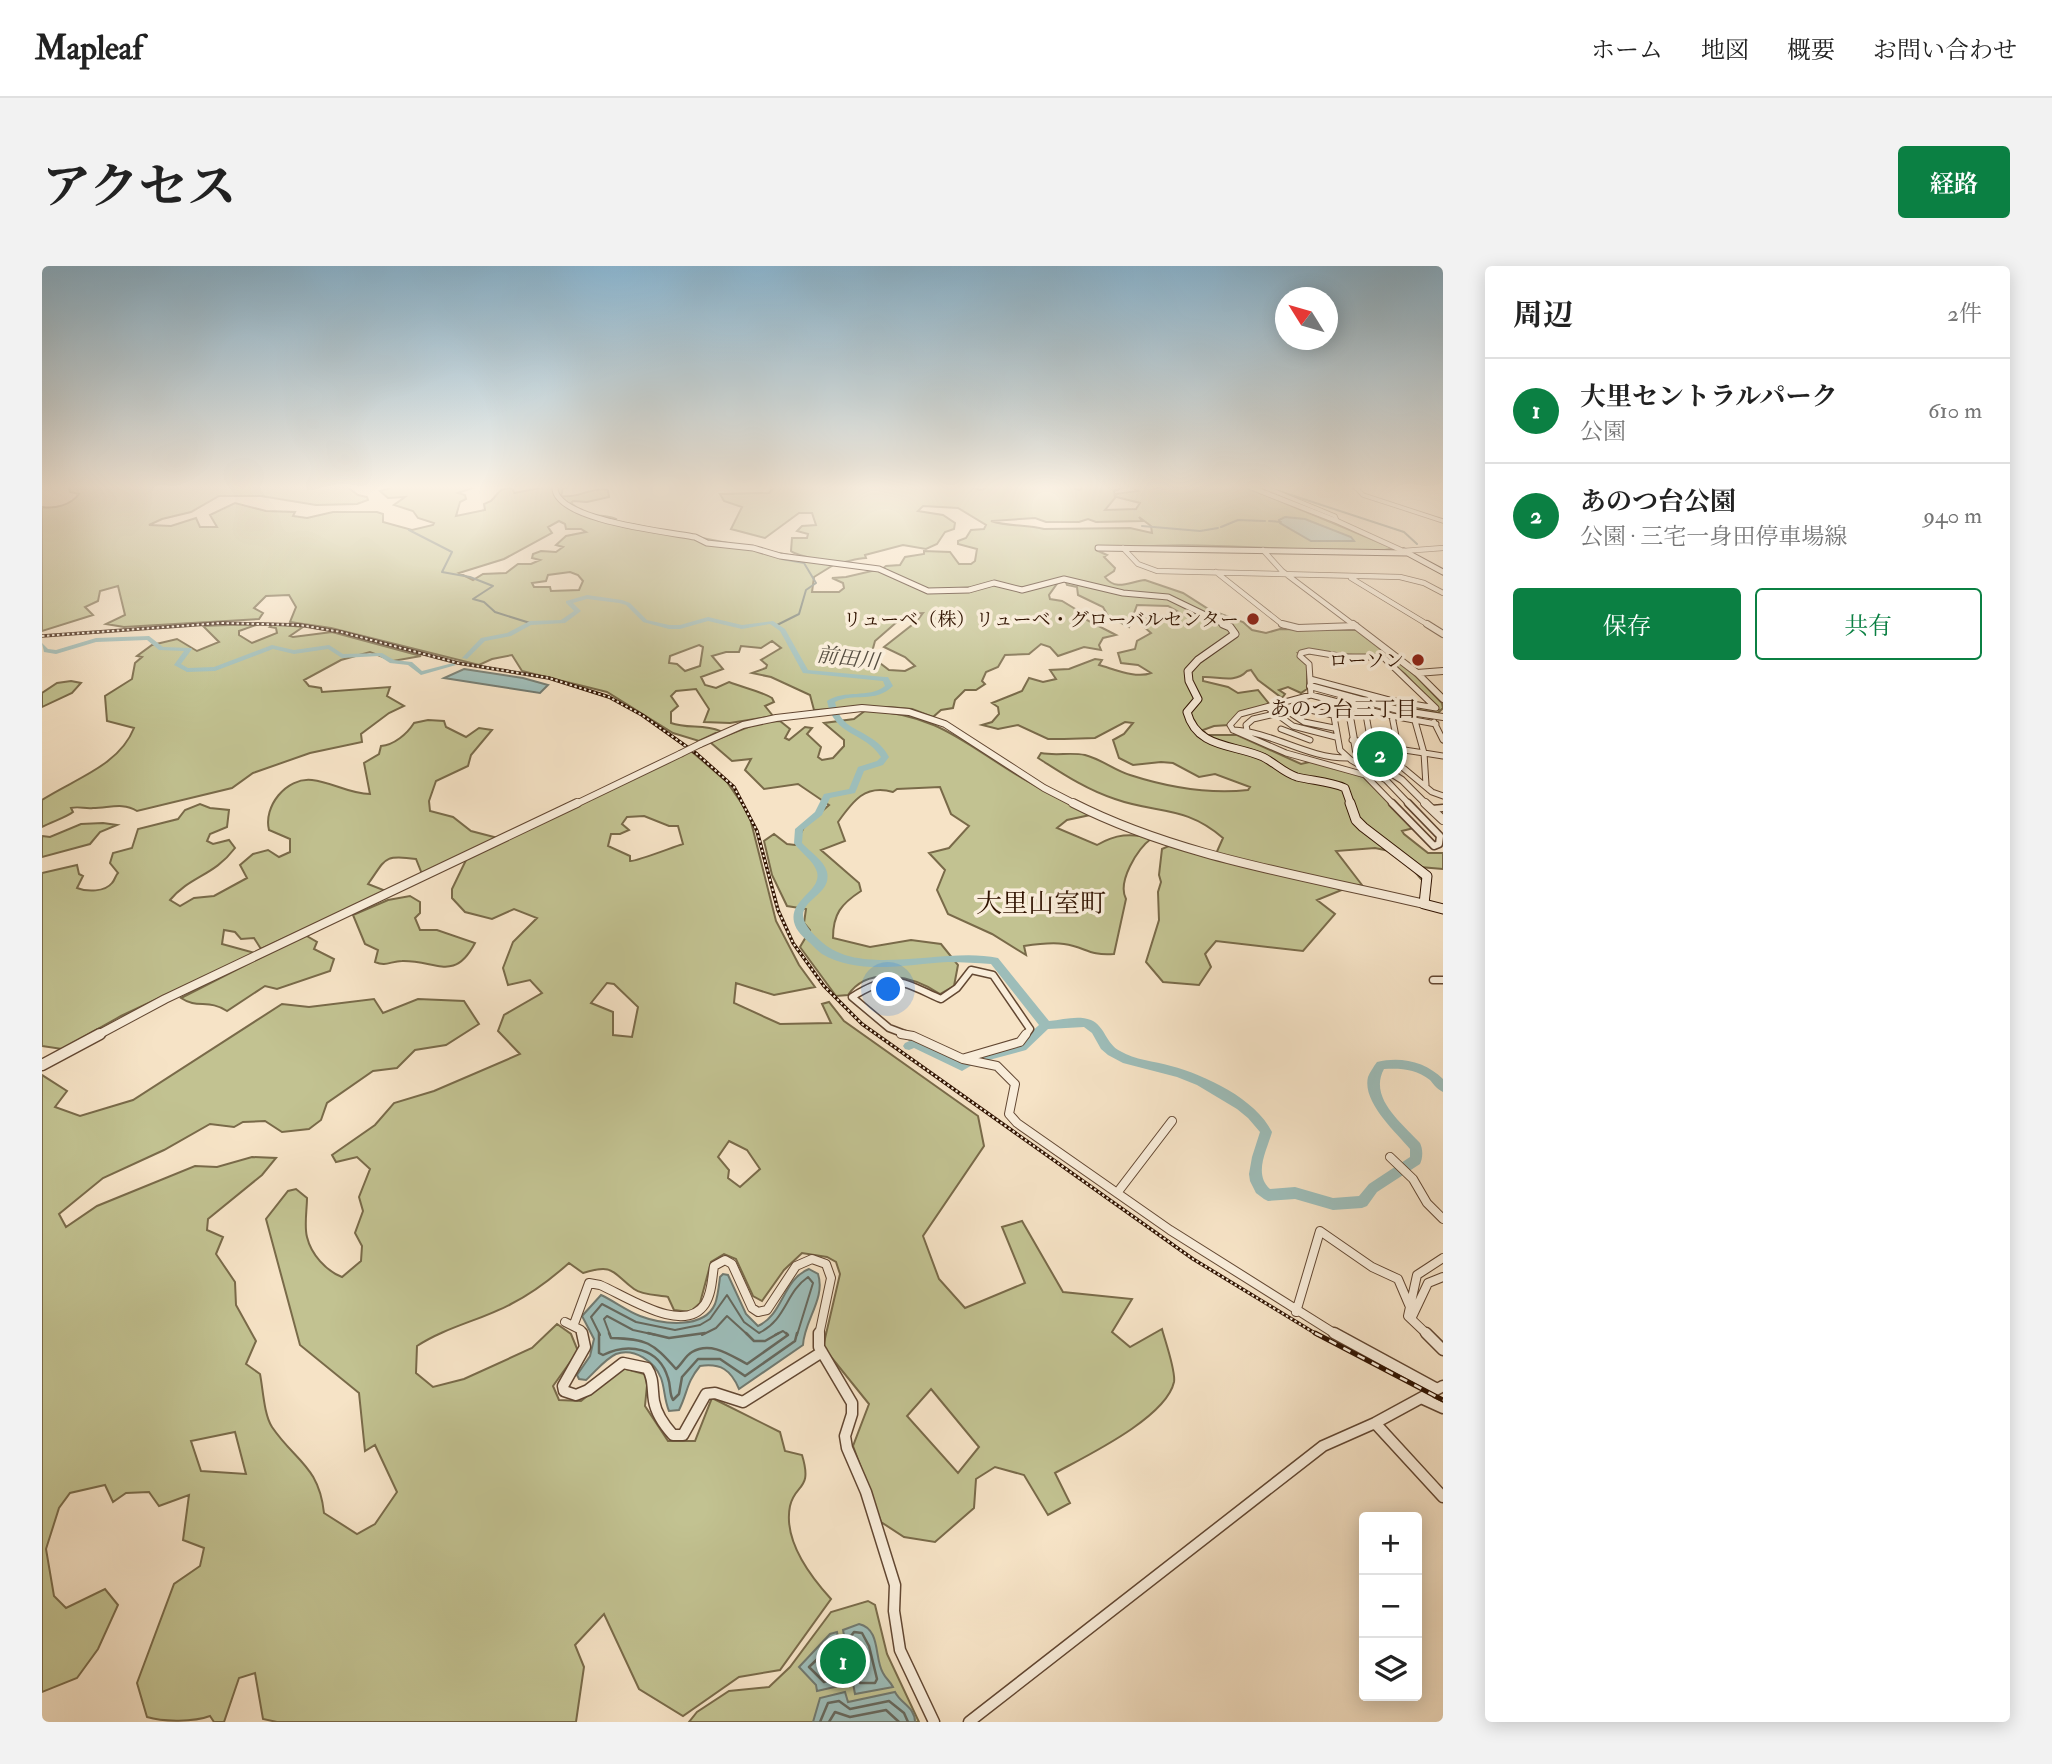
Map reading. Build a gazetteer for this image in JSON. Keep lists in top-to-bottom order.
{
  "districts": ["あのつ台三丁目", "大里山室町"],
  "water": ["前田川"],
  "places": ["リューベ（株）リューベ・グローバルセンター", "ローソン"],
  "north": "top left",
  "page": {
    "header": "Mapleaf",
    "nav": [
      "ホーム",
      "地図",
      "概要",
      "お問い合わせ"
    ],
    "buttons": [
      "経路",
      ["保存", "共有"]
    ],
    "title": "アクセス",
    "heading": ["周辺", "2件"],
    "list": [
      {
        "mark": "1",
        "name": "大里セントラルパーク",
        "note": "公園",
        "value": "610 m"
      },
      {
        "mark": "2",
        "name": "あのつ台公園",
        "note": "公園 · 三宅一身田停車場線",
        "value": "940 m"
      }
    ],
    "pins": ["2", "1"],
    "map_buttons": ["+", "−"]
  }
}
